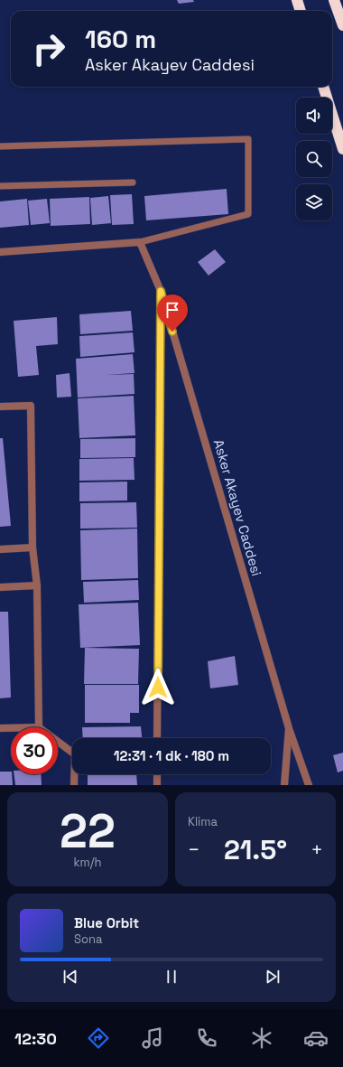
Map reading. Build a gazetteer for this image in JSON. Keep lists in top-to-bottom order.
{
  "streets": {
    "street": ["Asker Akayev Caddesi"]
  },
  "page": {
    "turn": ["160 m", "Asker Akayev Caddesi"],
    "limit": "30",
    "trip": "12:31 · 1 dk · 180 m",
    "tile": [
      ["22", "km/h"],
      "Klima"
    ],
    "heat": ["−", "21.5°", "+"],
    "song": ["Blue Orbit", "Sona"],
    "tabs": "12:30"
  }
}
